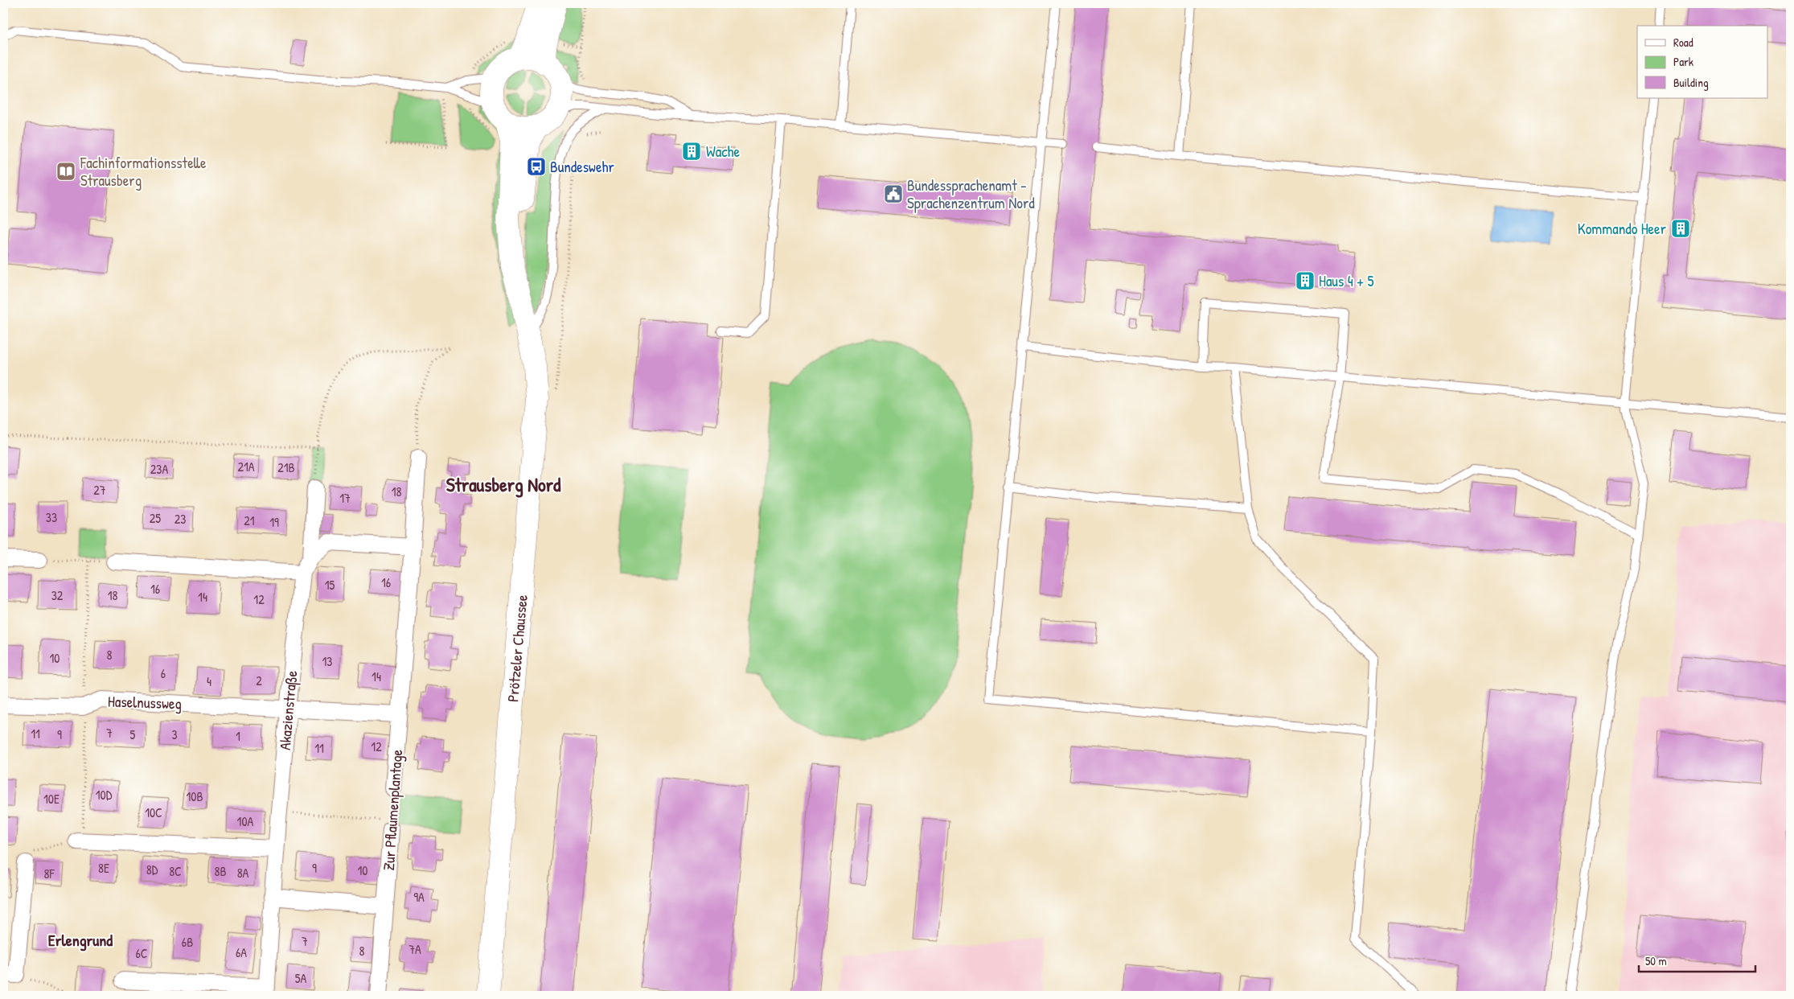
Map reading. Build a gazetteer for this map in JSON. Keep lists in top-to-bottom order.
{
  "streets": {
    "main road": ["Prötzeler Chaussee"],
    "street": ["Haselnussweg", "Akazienstraße", "Zur Pflaumenplantage"]
  },
  "crossings": [
    ["Haselnussweg", "Akazienstraße"]
  ],
  "districts": ["Strausberg Nord", "Erlengrund"],
  "places": {
    "building": ["Wache", "Kommando Heer", "Haus 4 + 5"],
    "bus stop": ["Bundeswehr"],
    "library": ["Fachinformationsstelle Strausberg"],
    "public building": ["Bundessprachenamt - Sprachenzentrum Nord"]
  },
  "house_numbers": [
    "21A",
    "21B",
    "23A",
    "27",
    "18",
    "17",
    "33",
    "25",
    "23",
    "21",
    "19",
    "16",
    "15",
    "16",
    "32",
    "18",
    "14",
    "12",
    "8",
    "10",
    "13",
    "6",
    "14",
    "2",
    "4",
    "7",
    "11",
    "9",
    "5",
    "3",
    "1",
    "12",
    "11",
    "10D",
    "10B",
    "10E",
    "10C",
    "10A",
    "8E",
    "9",
    "8D",
    "10",
    "8C",
    "8B",
    "8A",
    "8F",
    "9A",
    "7",
    "6B",
    "7A",
    "8",
    "6A",
    "6C",
    "5A"
  ],
  "legend": ["Road", "Park", "Building"],
  "scale_bar": "50 m"
}
